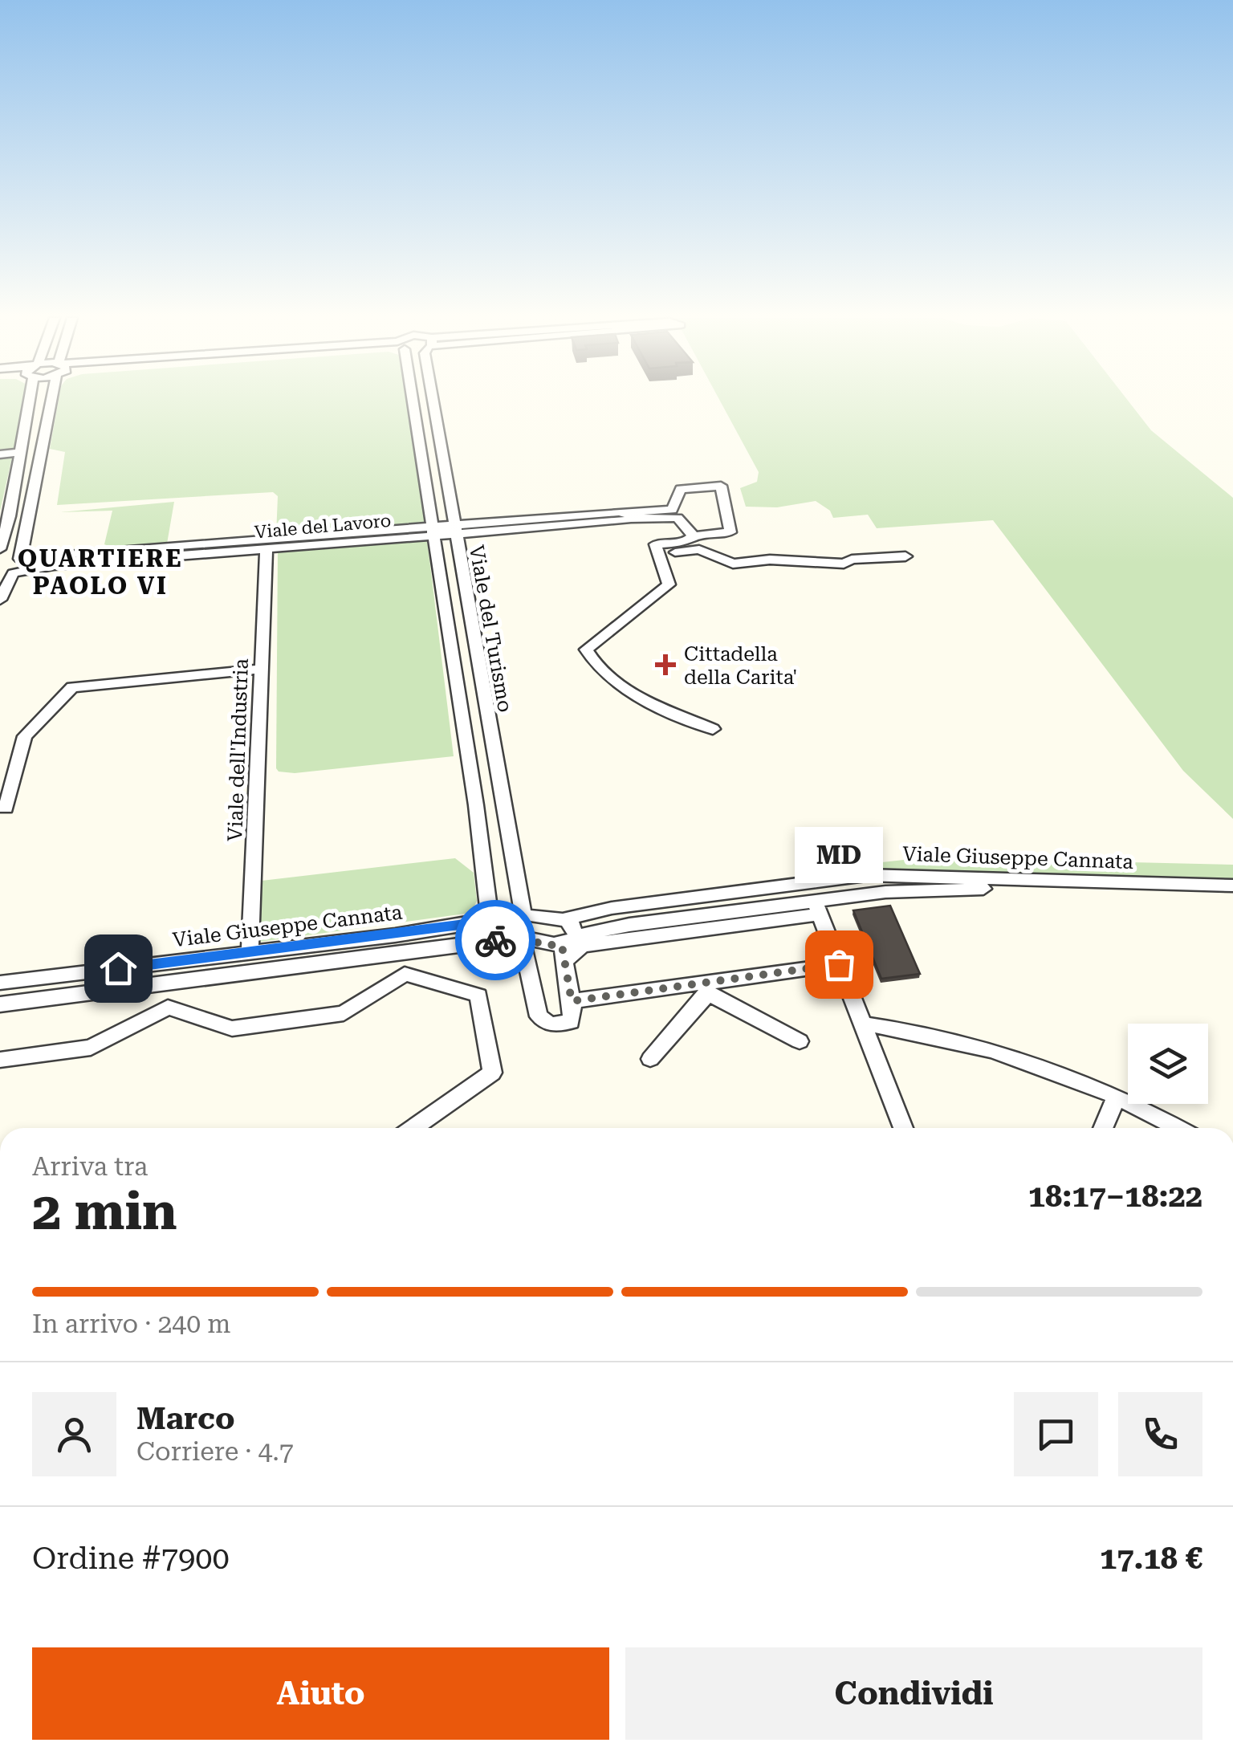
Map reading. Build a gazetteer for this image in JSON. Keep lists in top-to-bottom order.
{
  "streets": {
    "street": [
      "Viale del Lavoro",
      "Viale del Turismo",
      "Viale dell'Industria",
      "Viale Giuseppe Cannata"
    ]
  },
  "crossings": [
    ["Viale del Lavoro", "Viale del Turismo"],
    ["Viale del Lavoro", "Viale dell'Industria"],
    ["Viale del Turismo", "Viale Giuseppe Cannata"],
    ["Viale dell'Industria", "Viale Giuseppe Cannata"]
  ],
  "districts": ["QUARTIERE PAOLO VI"],
  "places": {
    "health": ["Cittadella della Carita'"],
    "other": ["MD"]
  },
  "page": {
    "bubble": "MD",
    "heading": ["2 min", "Arriva tra", "18:17–18:22"],
    "panel": [
      "Marco",
      "Corriere · 4.7",
      "Ordine #7900",
      "17.18 €"
    ],
    "bar": "In arrivo · 240 m",
    "buttons": ["Aiuto", "Condividi"]
  }
}
